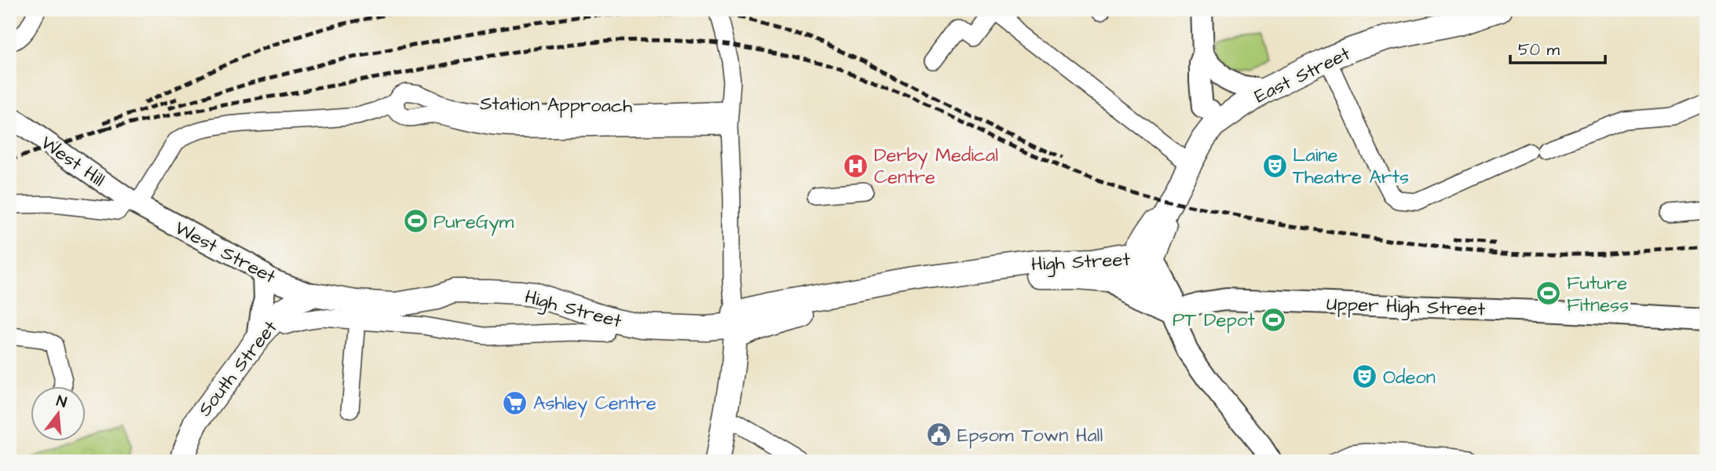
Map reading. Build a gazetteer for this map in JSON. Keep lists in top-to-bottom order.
{
  "streets": {
    "highway": ["East Street", "High Street", "South Street"],
    "main road": ["West Hill", "West Street", "Upper High Street"],
    "street": ["Station Approach"]
  },
  "crossings": [
    ["East Street", "High Street"],
    ["Station Approach", "West Hill"],
    ["Station Approach", "West Street"],
    ["West Hill", "West Street"],
    ["West Street", "High Street"],
    ["West Street", "South Street"],
    ["High Street", "South Street"]
  ],
  "places": {
    "hospital": ["Derby Medical Centre"],
    "theatre": ["Laine Theatre Arts", "Odeon"],
    "sports": ["PureGym", "Future Fitness", "PT Depot"],
    "supermarket": ["Ashley Centre"],
    "public building": ["Epsom Town Hall"]
  },
  "scale_bar": "50 m",
  "north": "top"
}
